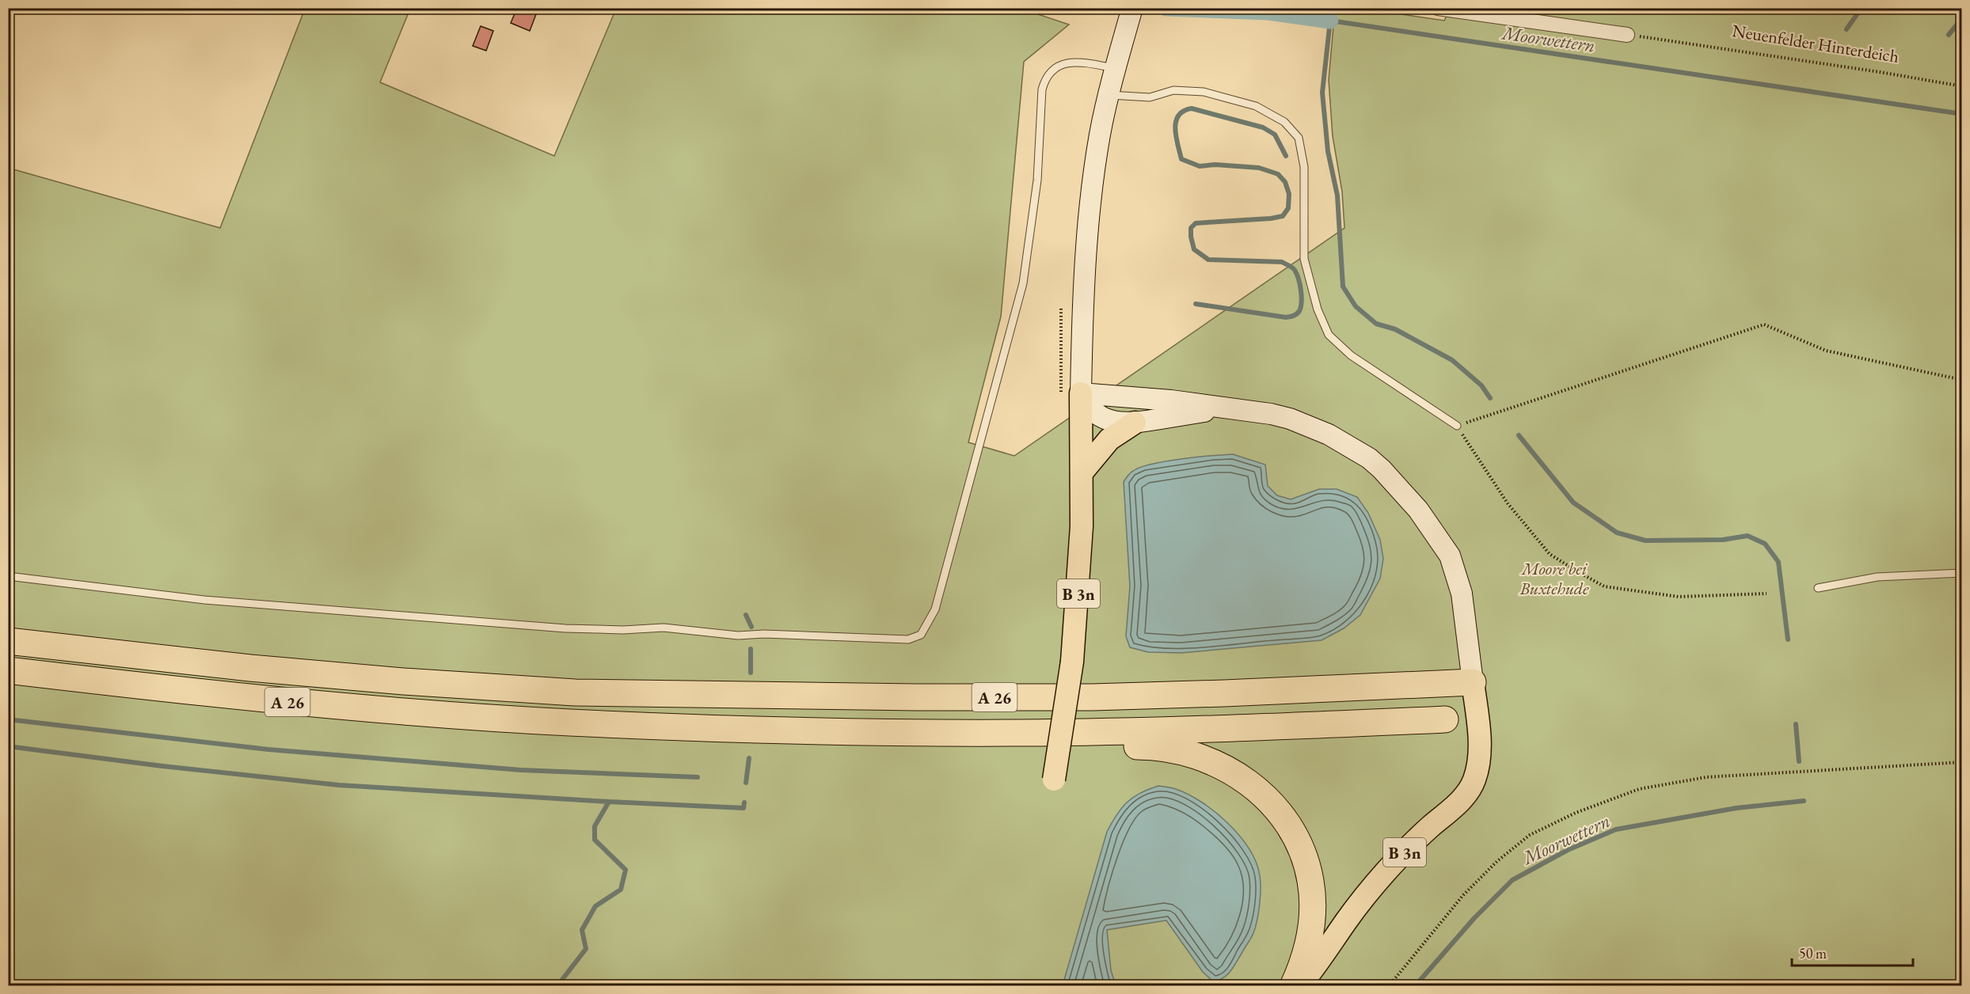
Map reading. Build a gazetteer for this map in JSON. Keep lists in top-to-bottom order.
{
  "streets": {
    "highway": ["A 26"],
    "main road": ["B 3n"],
    "path": ["Neuenfelder Hinterdeich"]
  },
  "crossings": [
    ["B 3n", "A 26"]
  ],
  "water": ["Moorwettern"],
  "parks": ["Moore bei Buxtehude"],
  "scale_bar": "50 m"
}
